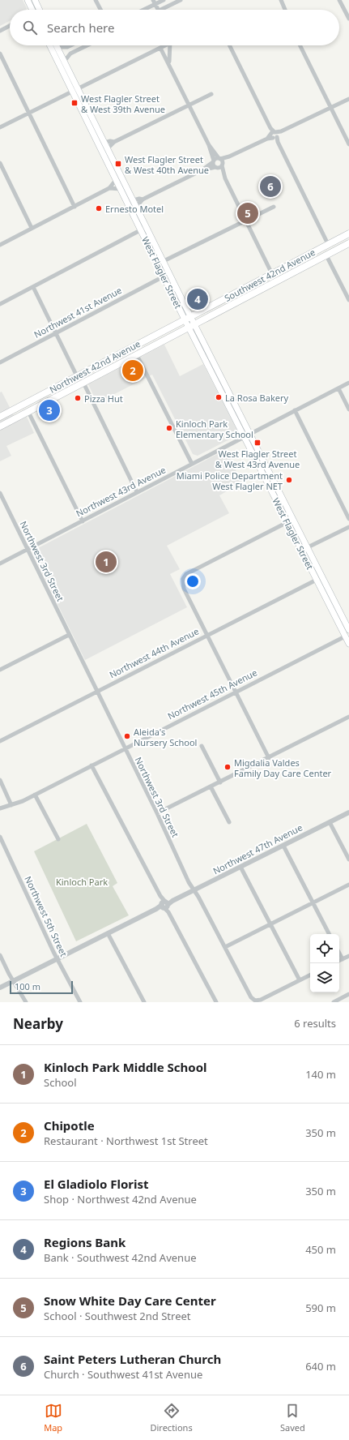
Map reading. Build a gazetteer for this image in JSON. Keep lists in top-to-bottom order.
{
  "streets": {
    "main road": ["West Flagler Street", "Southwest 42nd Avenue", "Northwest 42nd Avenue"],
    "street": [
      "Northwest 41st Avenue",
      "Northwest 43rd Avenue",
      "Northwest 3rd Street",
      "Northwest 44th Avenue",
      "Northwest 45th Avenue",
      "Northwest 47th Avenue",
      "Northwest 5th Street"
    ]
  },
  "crossings": [
    ["West Flagler Street", "Southwest 42nd Avenue"],
    ["West Flagler Street", "Northwest 41st Avenue"],
    ["West Flagler Street", "Northwest 42nd Avenue"],
    ["West Flagler Street", "Northwest 43rd Avenue"],
    ["West Flagler Street", "Northwest 44th Avenue"],
    ["West Flagler Street", "Northwest 45th Avenue"],
    ["Southwest 42nd Avenue", "Northwest 42nd Avenue"],
    ["Northwest 43rd Avenue", "Northwest 3rd Street"],
    ["Northwest 3rd Street", "Northwest 44th Avenue"],
    ["Northwest 3rd Street", "Northwest 45th Avenue"],
    ["Northwest 3rd Street", "Northwest 47th Avenue"],
    ["Northwest 47th Avenue", "Northwest 5th Street"]
  ],
  "parks": ["Kinloch Park"],
  "places": {
    "transit": ["West Flagler Street & West 39th Avenue", "West Flagler Street & West 40th Avenue", "West Flagler Street & West 43rd Avenue"],
    "other": [
      "Ernesto Motel",
      "La Rosa Bakery",
      "Pizza Hut",
      "Kinloch Park Elementary School",
      "Miami Police Department West Flagler NET",
      "Aleida's Nursery School",
      "Migdalia Valdes Family Day Care Center"
    ]
  },
  "scale_bar": "100 m",
  "page": {
    "search": "Search here",
    "pins": [
      "6",
      "5",
      "4",
      "2",
      "3",
      "1"
    ],
    "scale": "100 m",
    "heading": ["Nearby", "6 results"],
    "list": [
      {
        "mark": "1",
        "name": "Kinloch Park Middle School",
        "note": "School",
        "value": "140 m"
      },
      {
        "mark": "2",
        "name": "Chipotle",
        "note": "Restaurant · Northwest 1st Street",
        "value": "350 m"
      },
      {
        "mark": "3",
        "name": "El Gladiolo Florist",
        "note": "Shop · Northwest 42nd Avenue",
        "value": "350 m"
      },
      {
        "mark": "4",
        "name": "Regions Bank",
        "note": "Bank · Southwest 42nd Avenue",
        "value": "450 m"
      },
      {
        "mark": "5",
        "name": "Snow White Day Care Center",
        "note": "School · Southwest 2nd Street",
        "value": "590 m"
      },
      {
        "mark": "6",
        "name": "Saint Peters Lutheran Church",
        "note": "Church · Southwest 41st Avenue",
        "value": "640 m"
      }
    ],
    "nav": ["Map", "Directions", "Saved"]
  }
}
